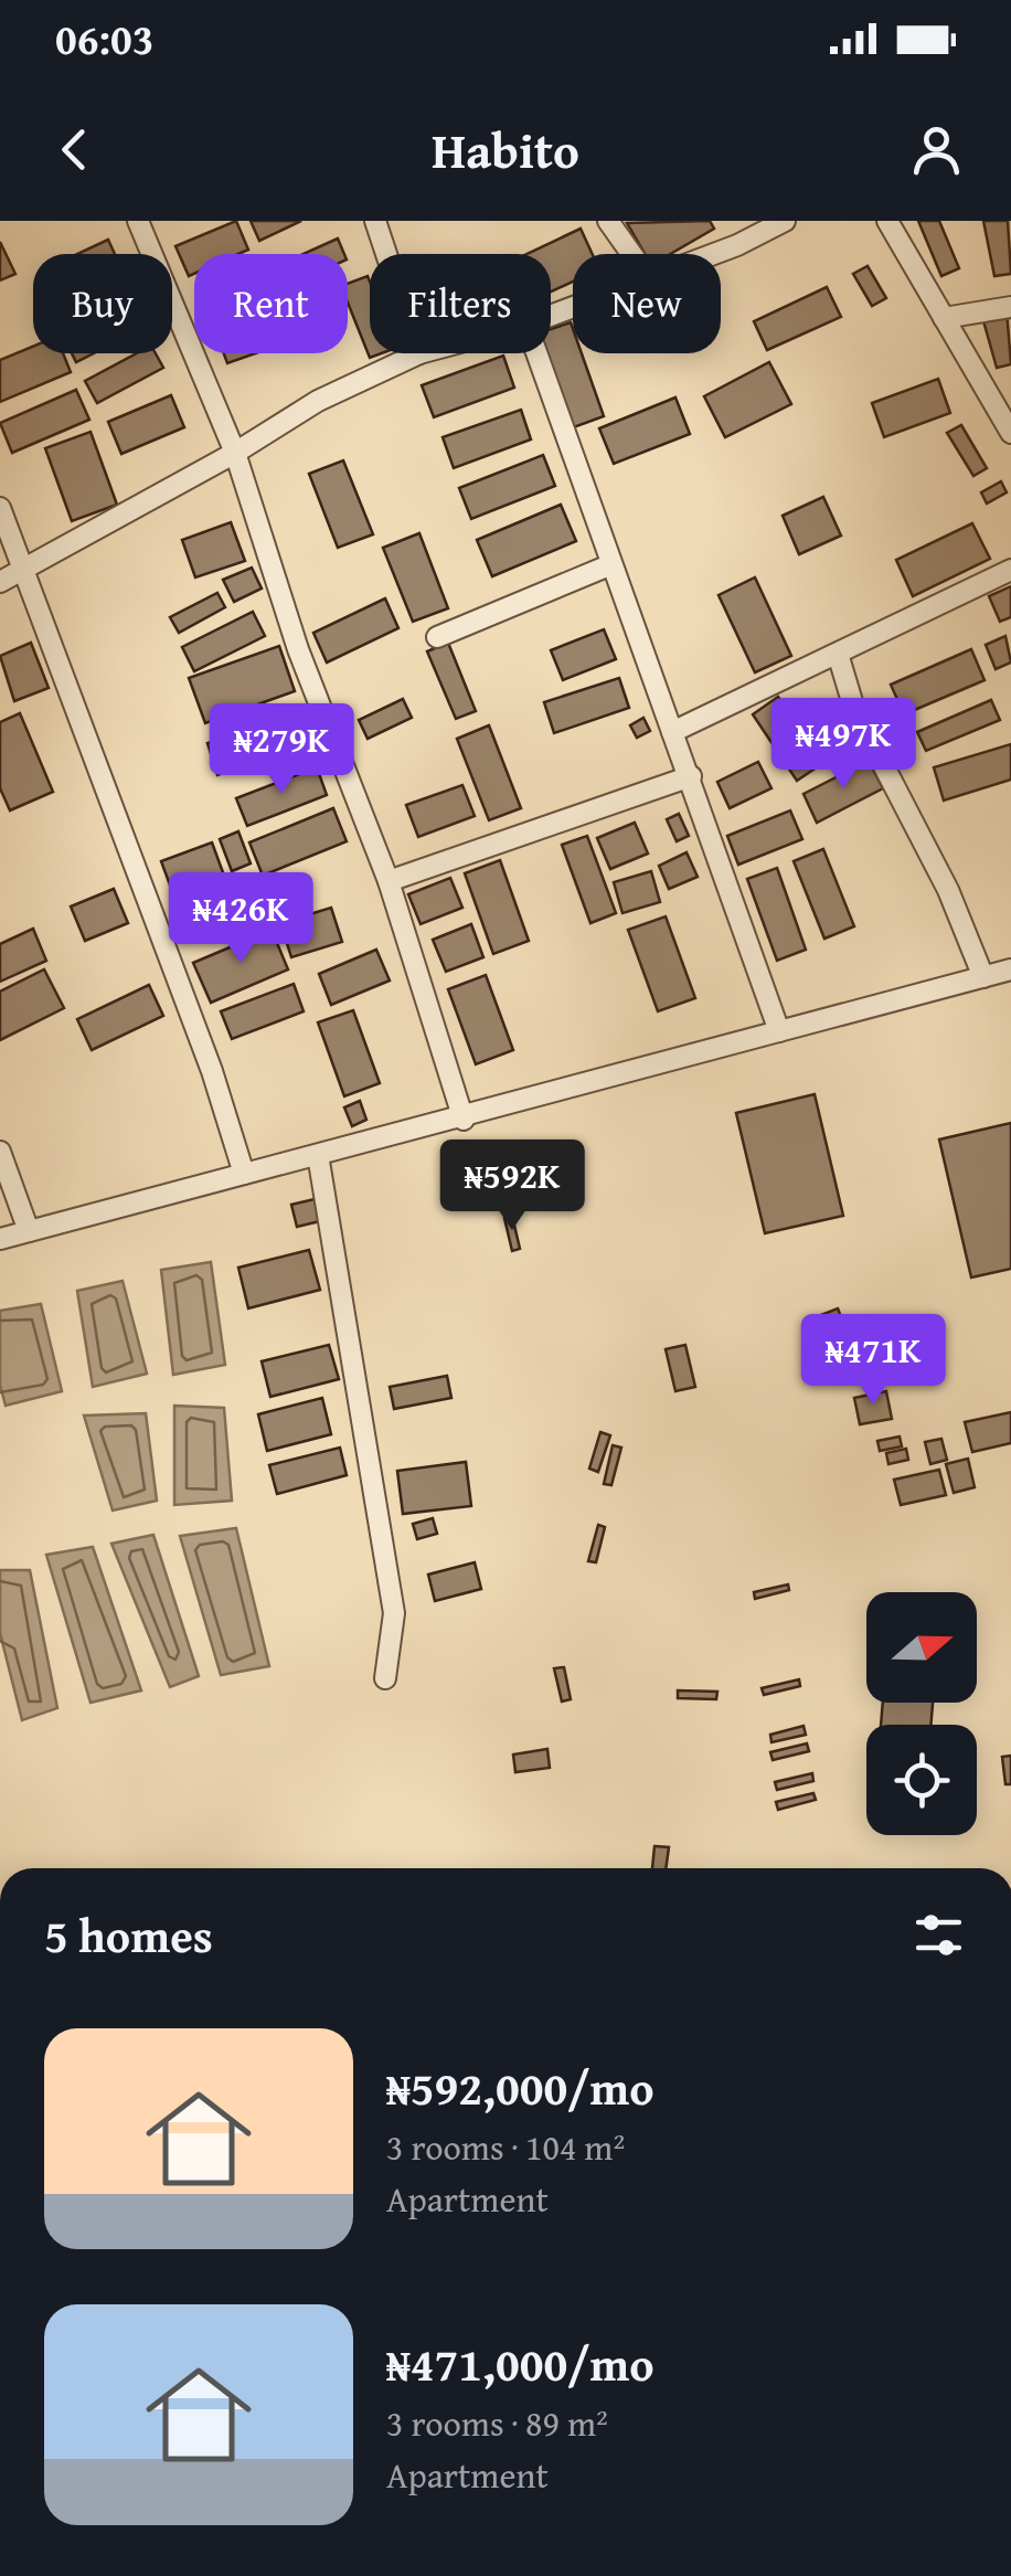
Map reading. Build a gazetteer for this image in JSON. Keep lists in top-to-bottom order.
{
  "north": "right",
  "page": {
    "status": "06:03",
    "header": "Habito",
    "chip": [
      "Buy",
      "Rent",
      "Filters",
      "New"
    ],
    "price": [
      "₦497K",
      "₦279K",
      "₦426K",
      "₦592K",
      "₦471K"
    ],
    "heading": "5 homes",
    "list": [
      {
        "name": "₦592,000/mo",
        "note": "3 rooms · 104 m² · Apartment"
      },
      {
        "name": "₦471,000/mo",
        "note": "3 rooms · 89 m² · Apartment"
      }
    ]
  }
}
